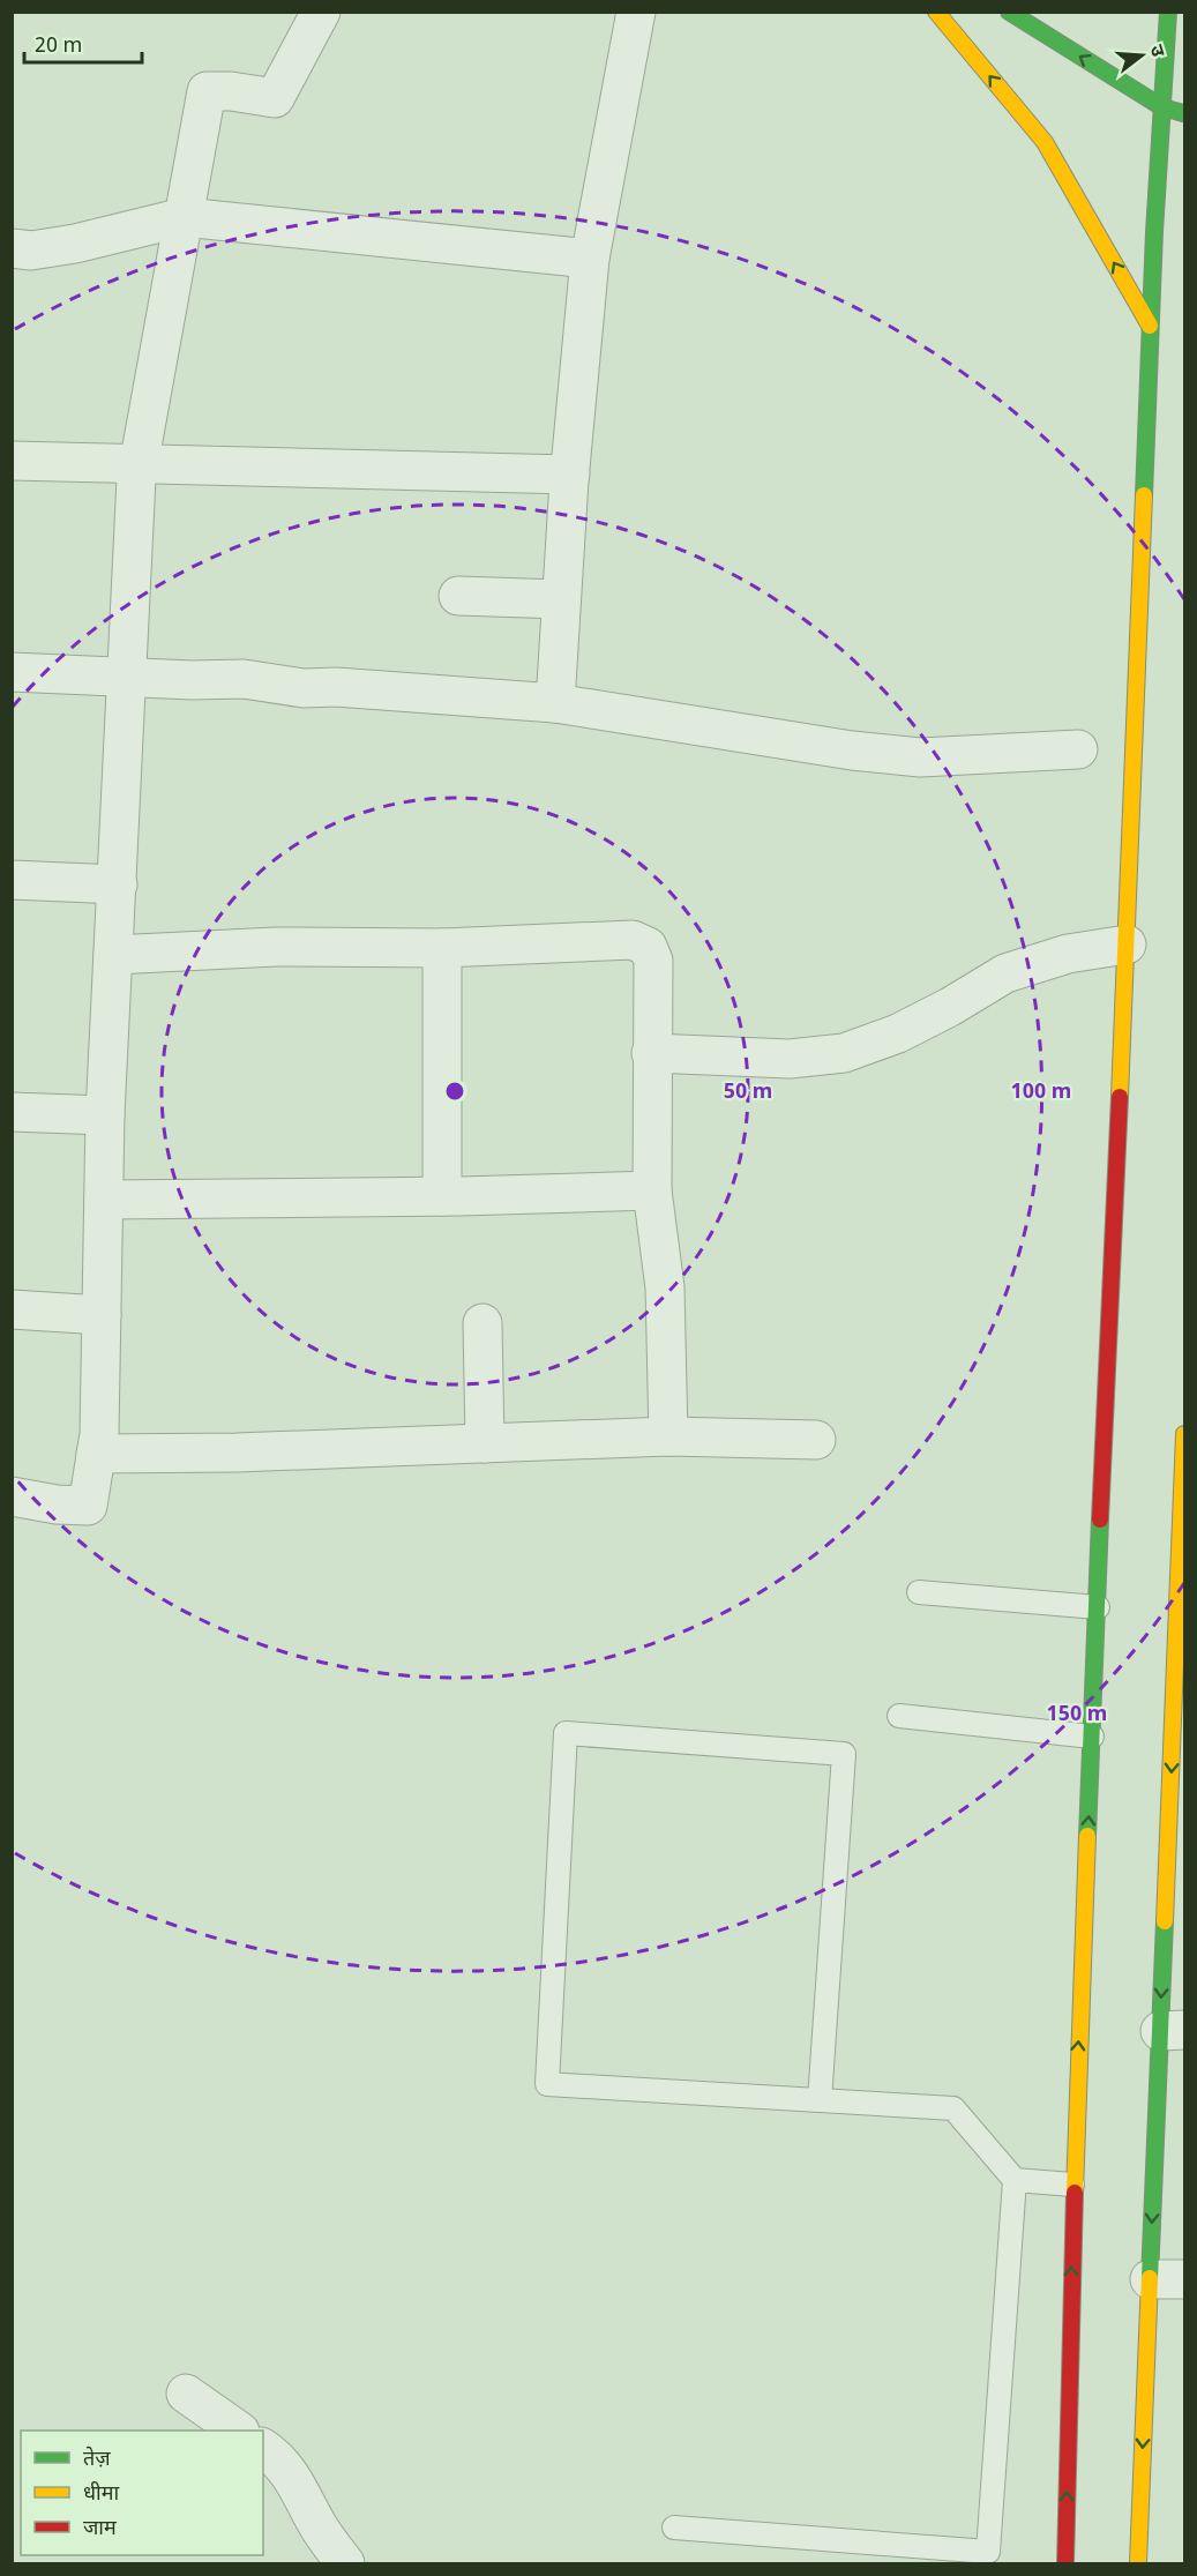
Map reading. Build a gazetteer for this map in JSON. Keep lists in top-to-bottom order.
{
  "legend": ["तेज़", "धीमा", "जाम"],
  "scale_bar": "20 m",
  "north": "right",
  "rings": ["50 m", "100 m", "150 m"]
}
